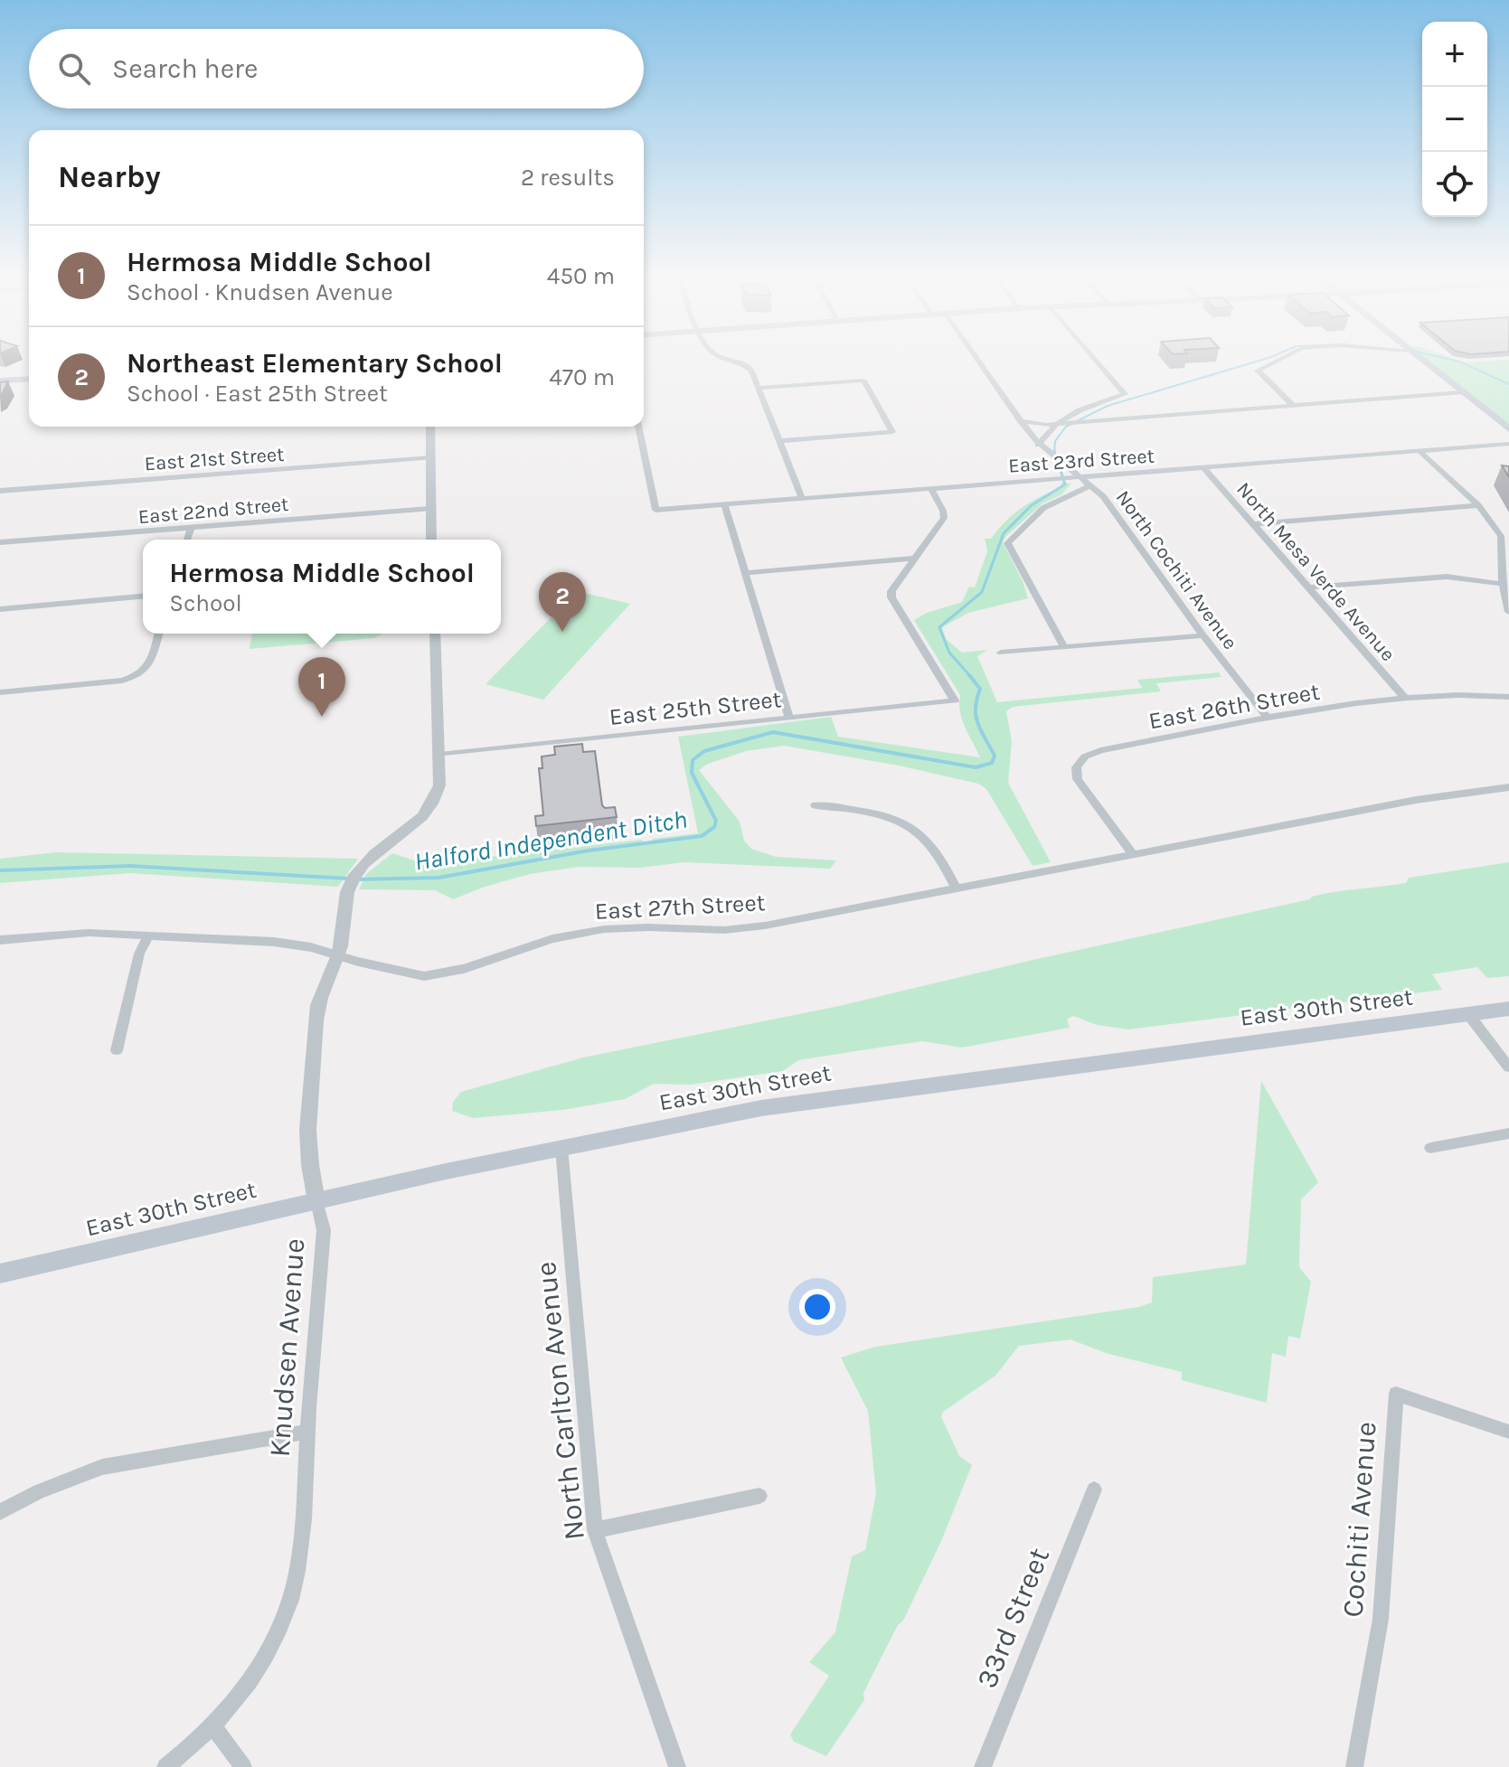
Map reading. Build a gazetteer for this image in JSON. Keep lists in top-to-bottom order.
{
  "streets": {
    "main road": ["East 30th Street"],
    "street": [
      "East 21st Street",
      "East 23rd Street",
      "East 22nd Street",
      "North Cochiti Avenue",
      "North Mesa Verde Avenue",
      "East 26th Street",
      "East 25th Street",
      "East 27th Street",
      "Knudsen Avenue",
      "North Carlton Avenue",
      "Cochiti Avenue",
      "33rd Street"
    ]
  },
  "crossings": [
    ["East 23rd Street", "North Cochiti Avenue"],
    ["East 23rd Street", "North Mesa Verde Avenue"],
    ["North Cochiti Avenue", "East 26th Street"],
    ["North Mesa Verde Avenue", "East 26th Street"],
    ["East 26th Street", "East 27th Street"],
    ["East 25th Street", "Knudsen Avenue"],
    ["East 27th Street", "Knudsen Avenue"],
    ["East 30th Street", "Knudsen Avenue"],
    ["East 30th Street", "North Carlton Avenue"]
  ],
  "water": ["Halford Independent Ditch"],
  "page": {
    "map_buttons": ["+", "−"],
    "search": "Search here",
    "heading": ["Nearby", "2 results"],
    "list": [
      {
        "mark": "1",
        "name": "Hermosa Middle School",
        "note": "School · Knudsen Avenue",
        "value": "450 m"
      },
      {
        "mark": "2",
        "name": "Northeast Elementary School",
        "note": "School · East 25th Street",
        "value": "470 m"
      }
    ],
    "popup": ["Hermosa Middle School", "School"],
    "pins": ["2", "1"]
  }
}
